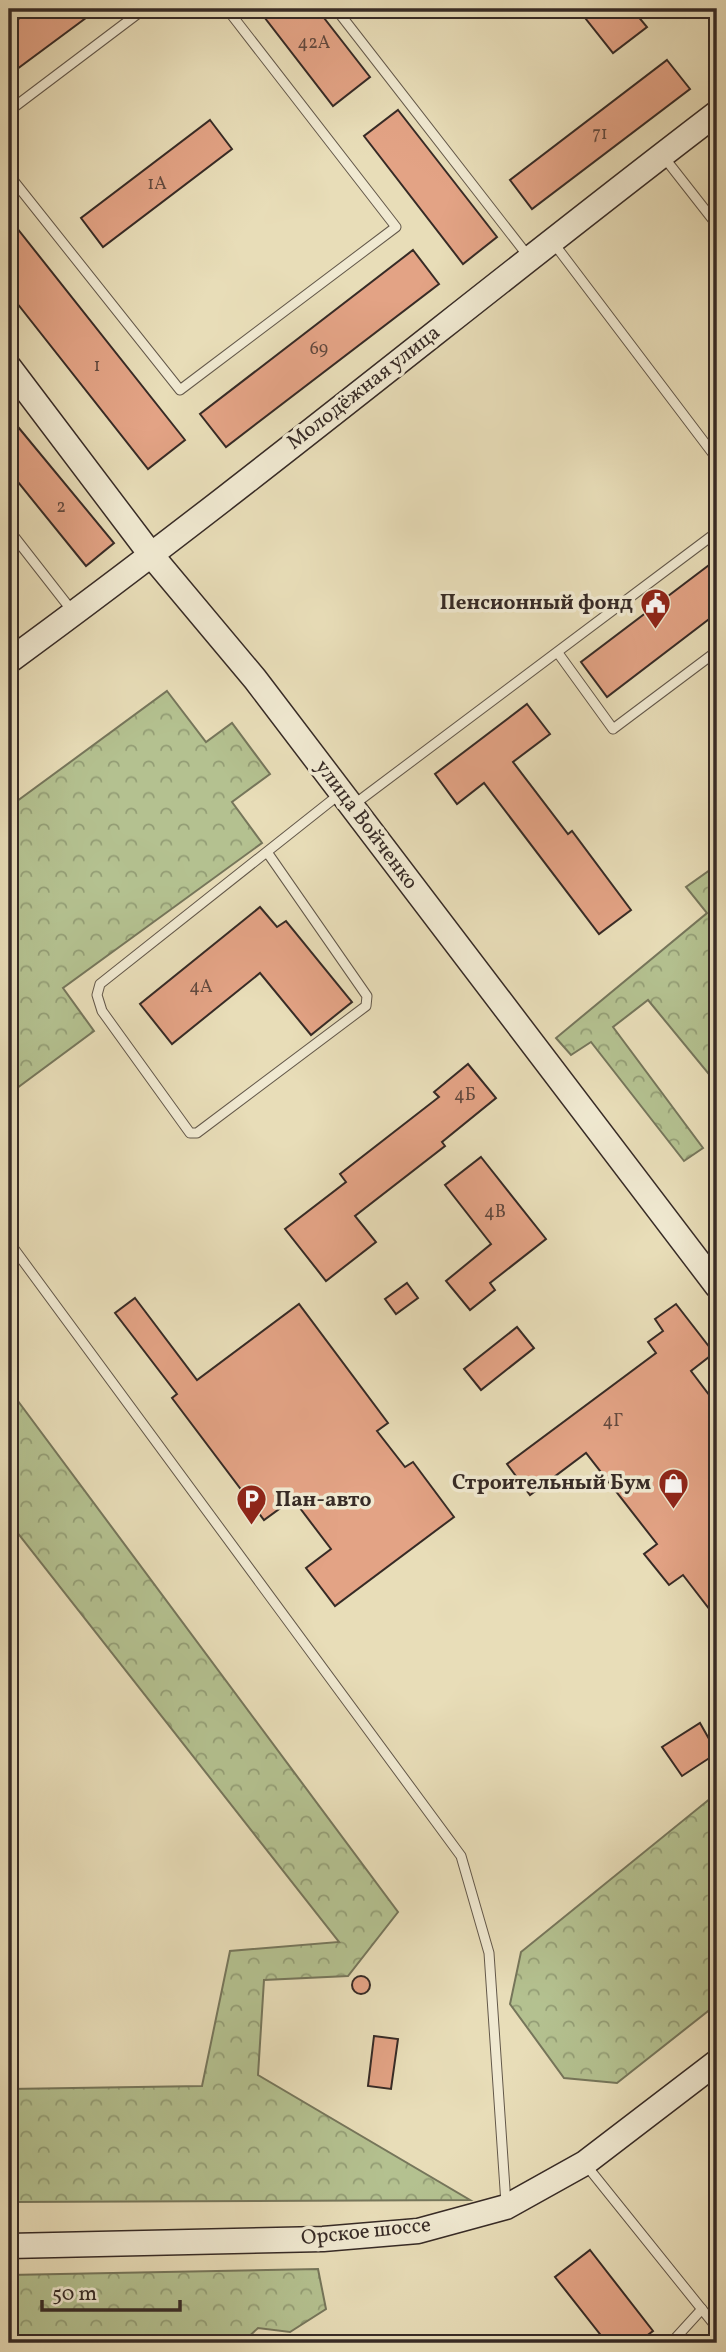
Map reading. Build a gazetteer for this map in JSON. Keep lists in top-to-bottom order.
{
  "streets": {
    "main road": ["Молодёжная улица", "улица Войченко", "Орское шоссе"]
  },
  "crossings": [
    ["Молодёжная улица", "улица Войченко"]
  ],
  "places": {
    "public building": ["Пенсионный фонд"],
    "shop": ["Строительный Бум"],
    "parking": ["Пан-авто"]
  },
  "house_numbers": [
    "42А",
    "71",
    "1А",
    "69",
    "1",
    "2",
    "4А",
    "4Б",
    "4В",
    "4Г"
  ],
  "scale_bar": "50 m"
}
